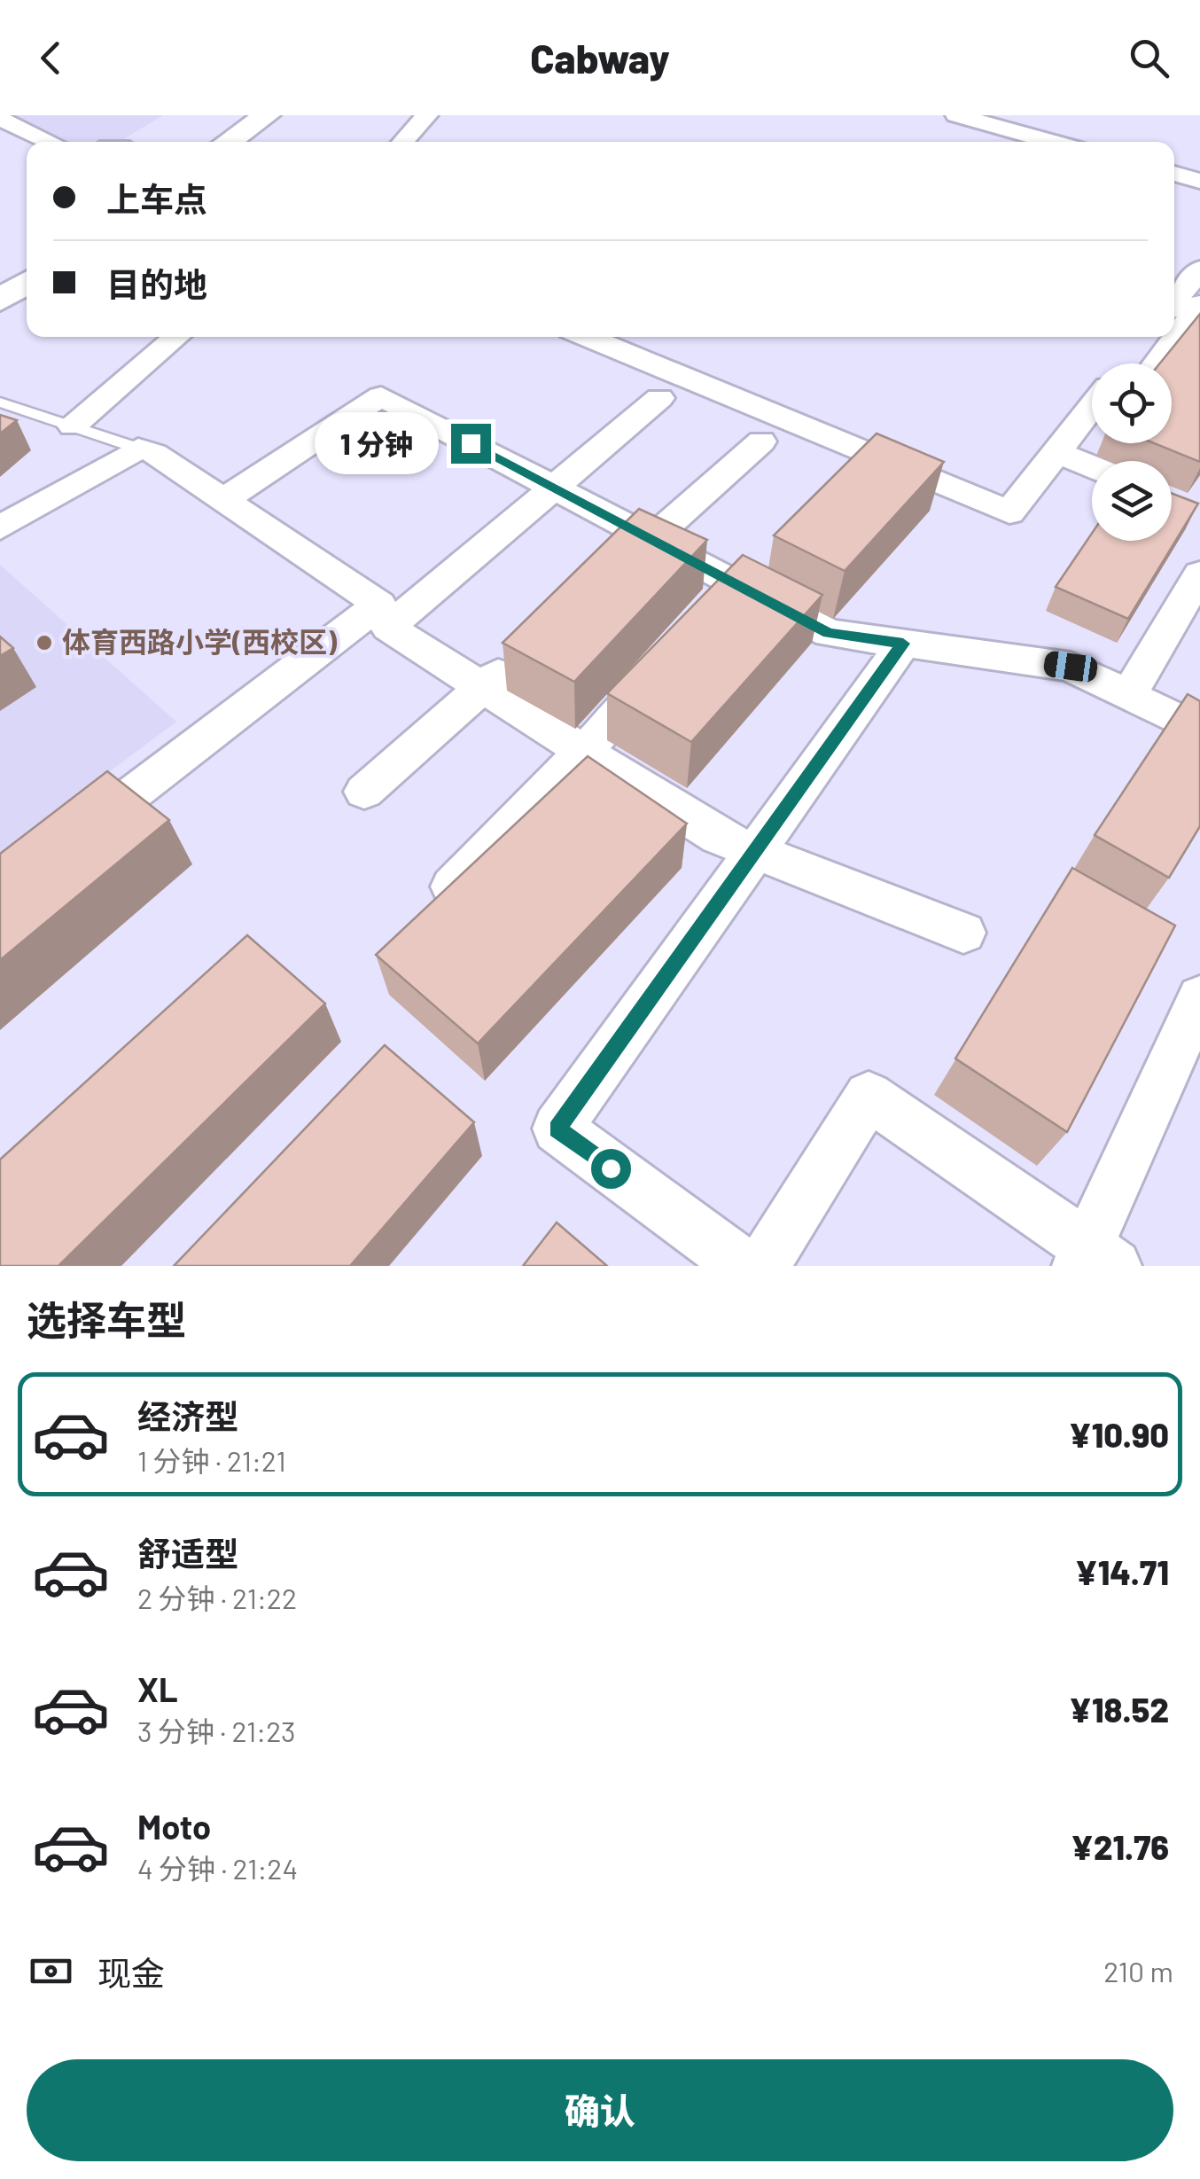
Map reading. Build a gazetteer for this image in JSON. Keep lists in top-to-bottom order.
{
  "places": ["体育西路小学(西校区)"],
  "page": {
    "header": "Cabway",
    "banner": ["上车点", "目的地"],
    "bubble": "1 分钟",
    "heading": "选择车型",
    "list": [
      {
        "name": "经济型",
        "note": "1 分钟 · 21:21",
        "value": "¥10.90"
      },
      {
        "name": "舒适型",
        "note": "2 分钟 · 21:22",
        "value": "¥14.71"
      },
      {
        "name": "XL",
        "note": "3 分钟 · 21:23",
        "value": "¥18.52"
      },
      {
        "name": "Moto",
        "note": "4 分钟 · 21:24",
        "value": "¥21.76"
      }
    ],
    "pay": ["现金", "210 m"],
    "buttons": "确认"
  }
}
